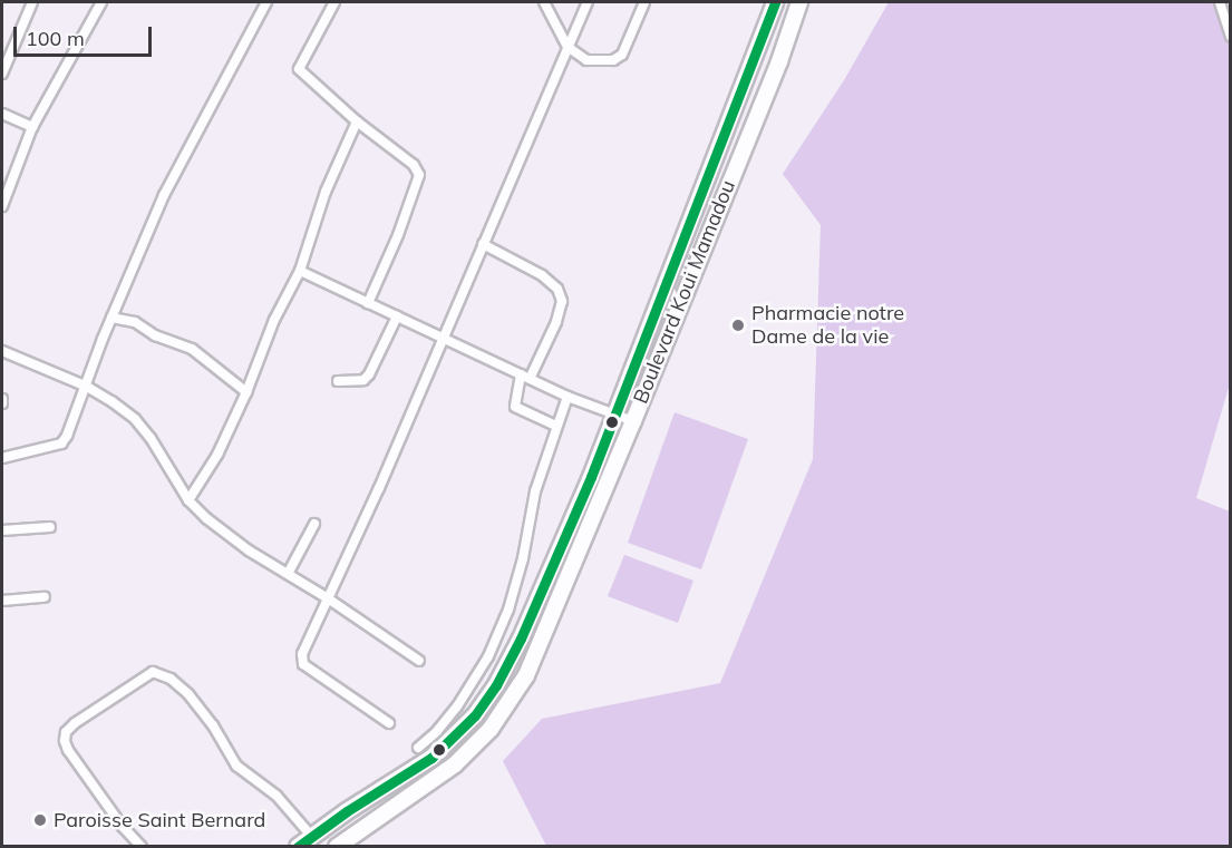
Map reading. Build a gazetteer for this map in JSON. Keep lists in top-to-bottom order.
{
  "streets": {
    "main road": ["Boulevard Koui Mamadou"]
  },
  "places": ["Pharmacie notre Dame de la vie", "Paroisse Saint Bernard"],
  "scale_bar": "100 m"
}
